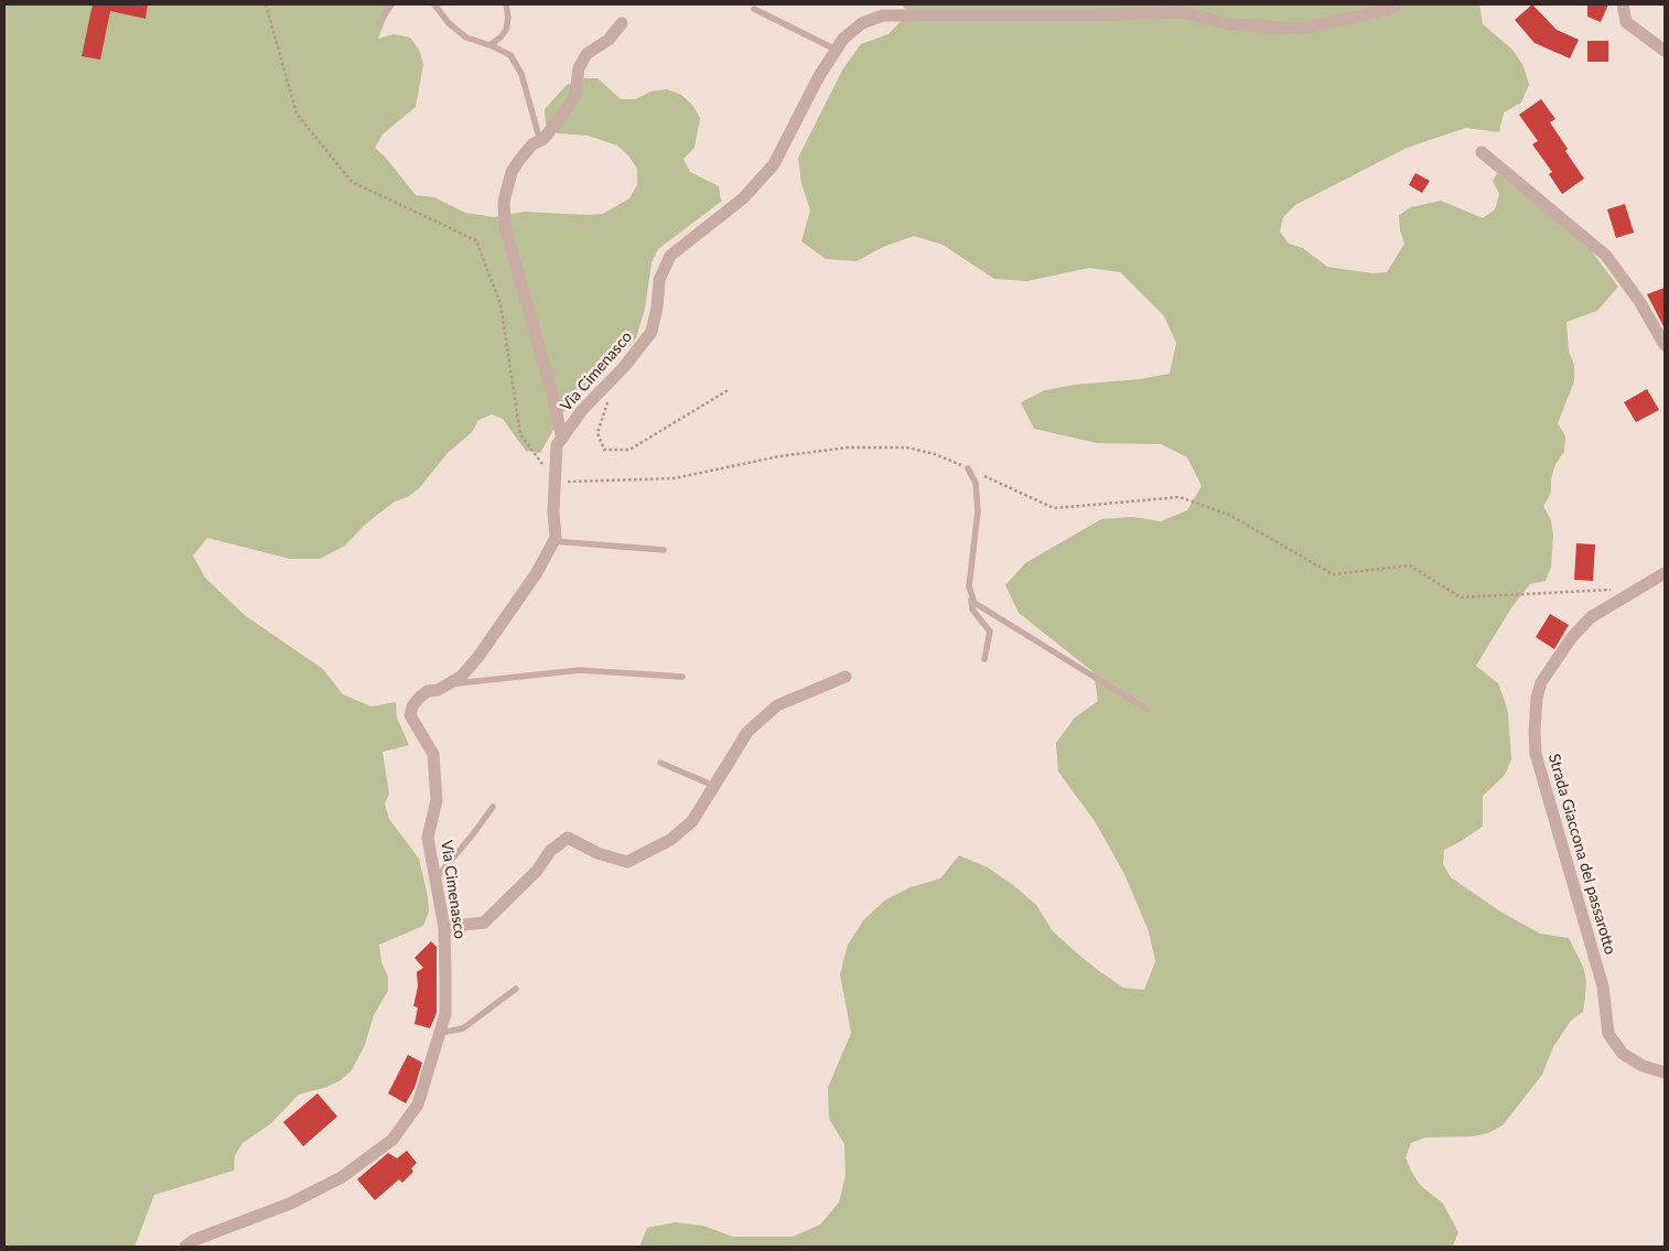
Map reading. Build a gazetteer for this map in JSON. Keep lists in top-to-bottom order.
{
  "streets": {
    "street": ["Via Cimenasco", "Strada Giaccona del passarotto"]
  }
}
